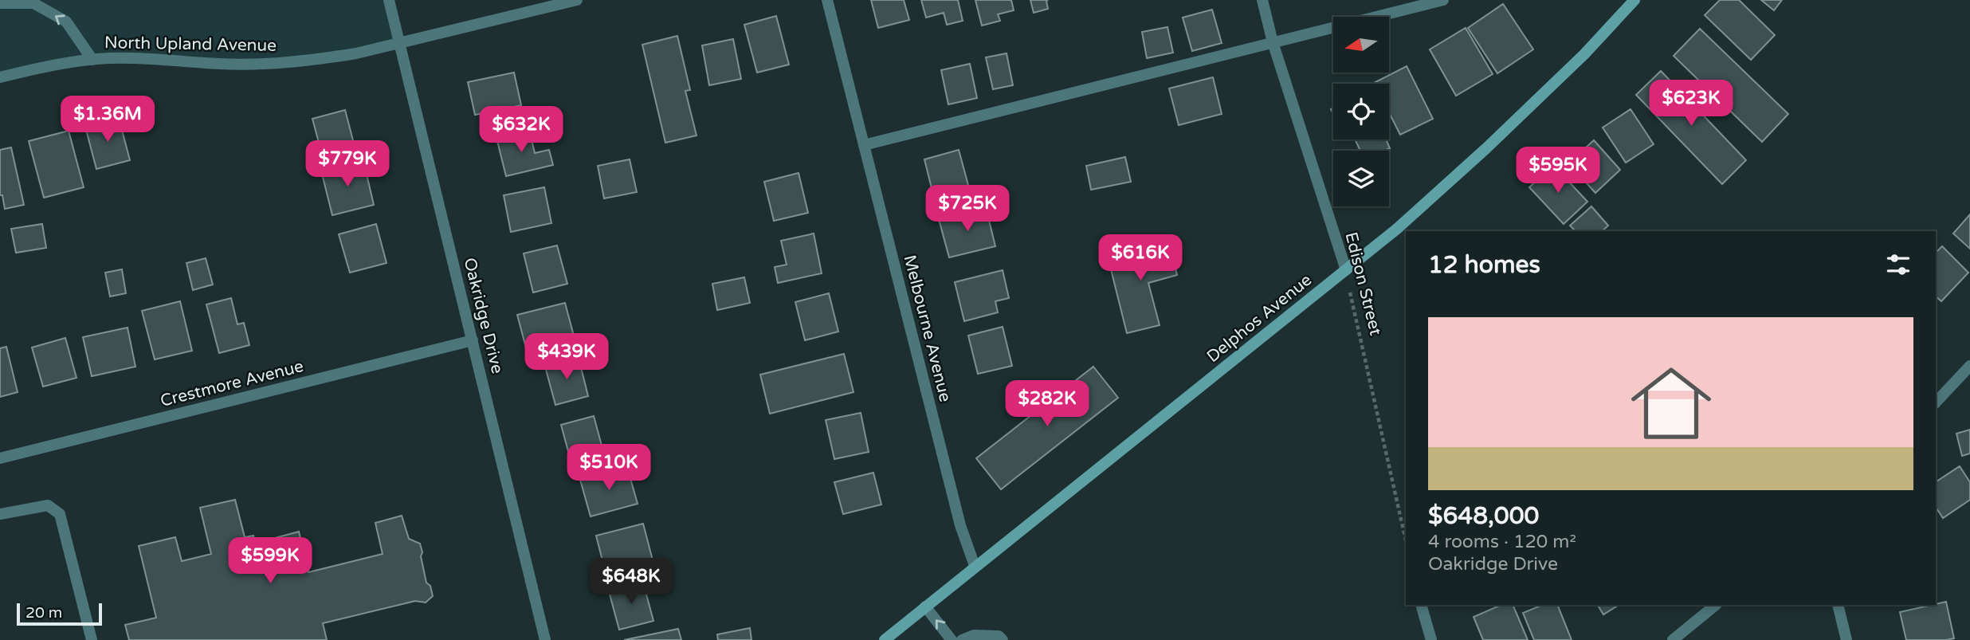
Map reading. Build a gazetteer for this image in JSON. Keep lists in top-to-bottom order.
{
  "streets": {
    "street": [
      "North Upland Avenue",
      "Edison Street",
      "Oakridge Drive",
      "Delphos Avenue",
      "Melbourne Avenue",
      "Crestmore Avenue"
    ]
  },
  "crossings": [
    ["North Upland Avenue", "Oakridge Drive"],
    ["Edison Street", "Delphos Avenue"],
    ["Oakridge Drive", "Crestmore Avenue"],
    ["Delphos Avenue", "Melbourne Avenue"]
  ],
  "scale_bar": "20 m",
  "north": "left",
  "page": {
    "price": [
      "$623K",
      "$1.36M",
      "$632K",
      "$779K",
      "$595K",
      "$725K",
      "$616K",
      "$439K",
      "$282K",
      "$510K",
      "$599K",
      "$648K"
    ],
    "heading": "12 homes",
    "list": [
      {
        "name": "$648,000",
        "note": "4 rooms · 120 m² · Oakridge Drive"
      }
    ],
    "scale": "20 m"
  }
}
